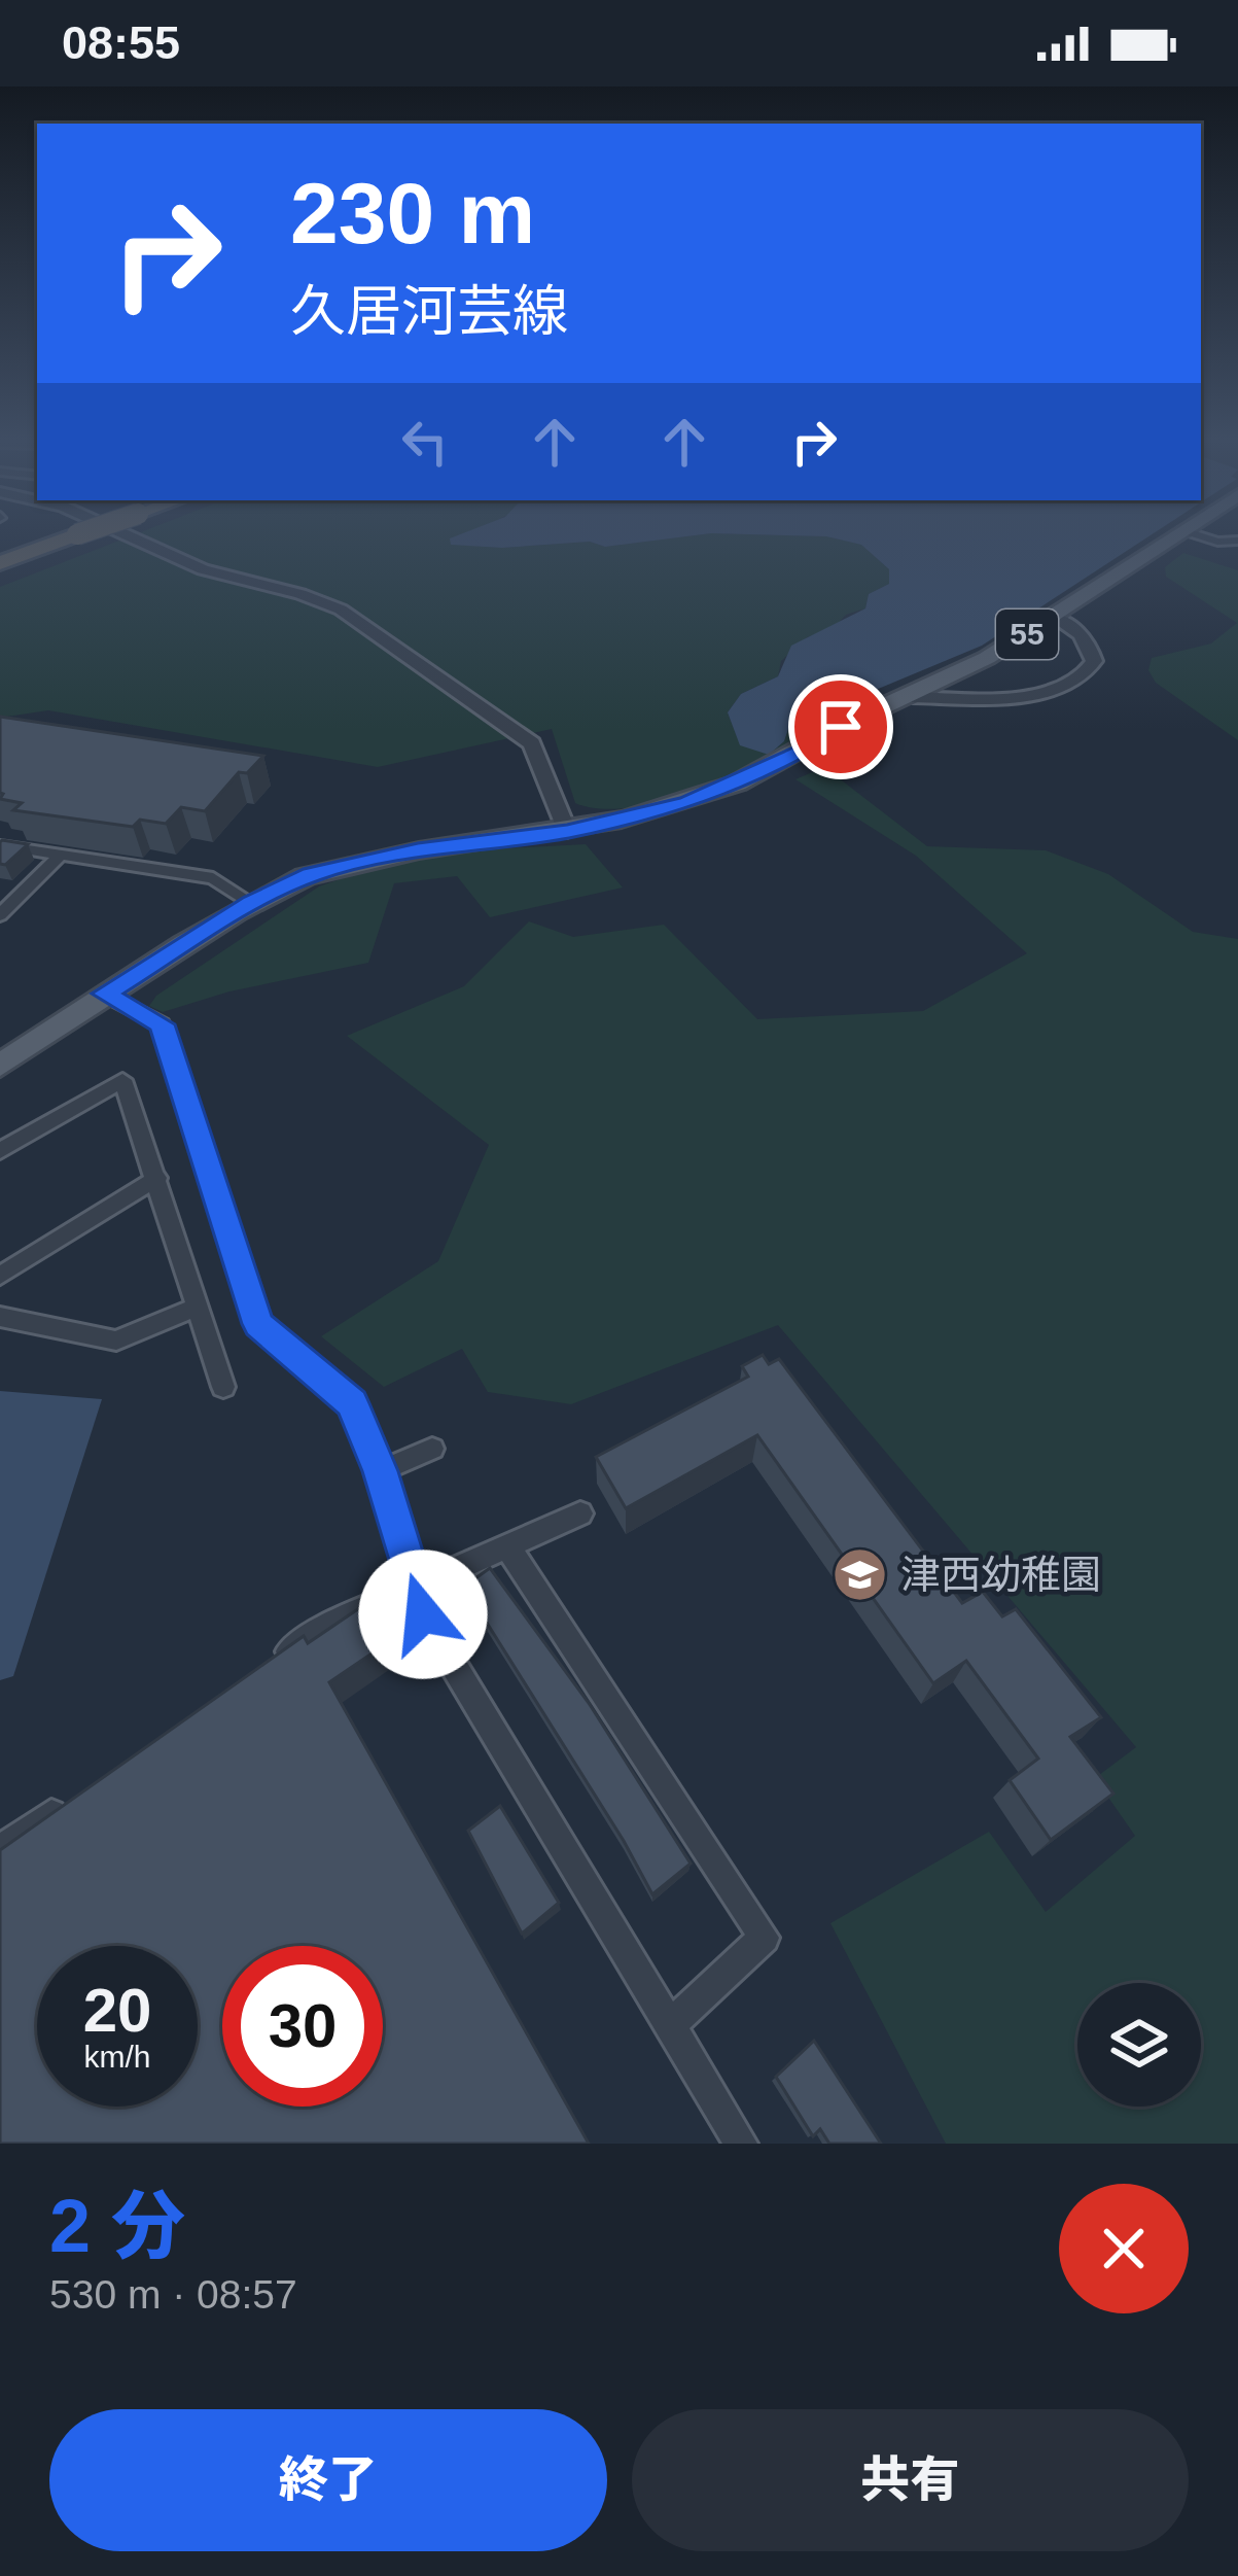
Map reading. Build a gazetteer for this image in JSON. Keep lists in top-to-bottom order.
{
  "streets": {
    "main road": ["55"]
  },
  "places": {
    "school or university": ["津西幼稚園"]
  },
  "page": {
    "status": "08:55",
    "turn": ["230 m", "久居河芸線"],
    "speed": "20 km/h",
    "limit": "30",
    "heading": ["2 分", "530 m · 08:57"],
    "buttons": ["終了", "共有"]
  }
}
